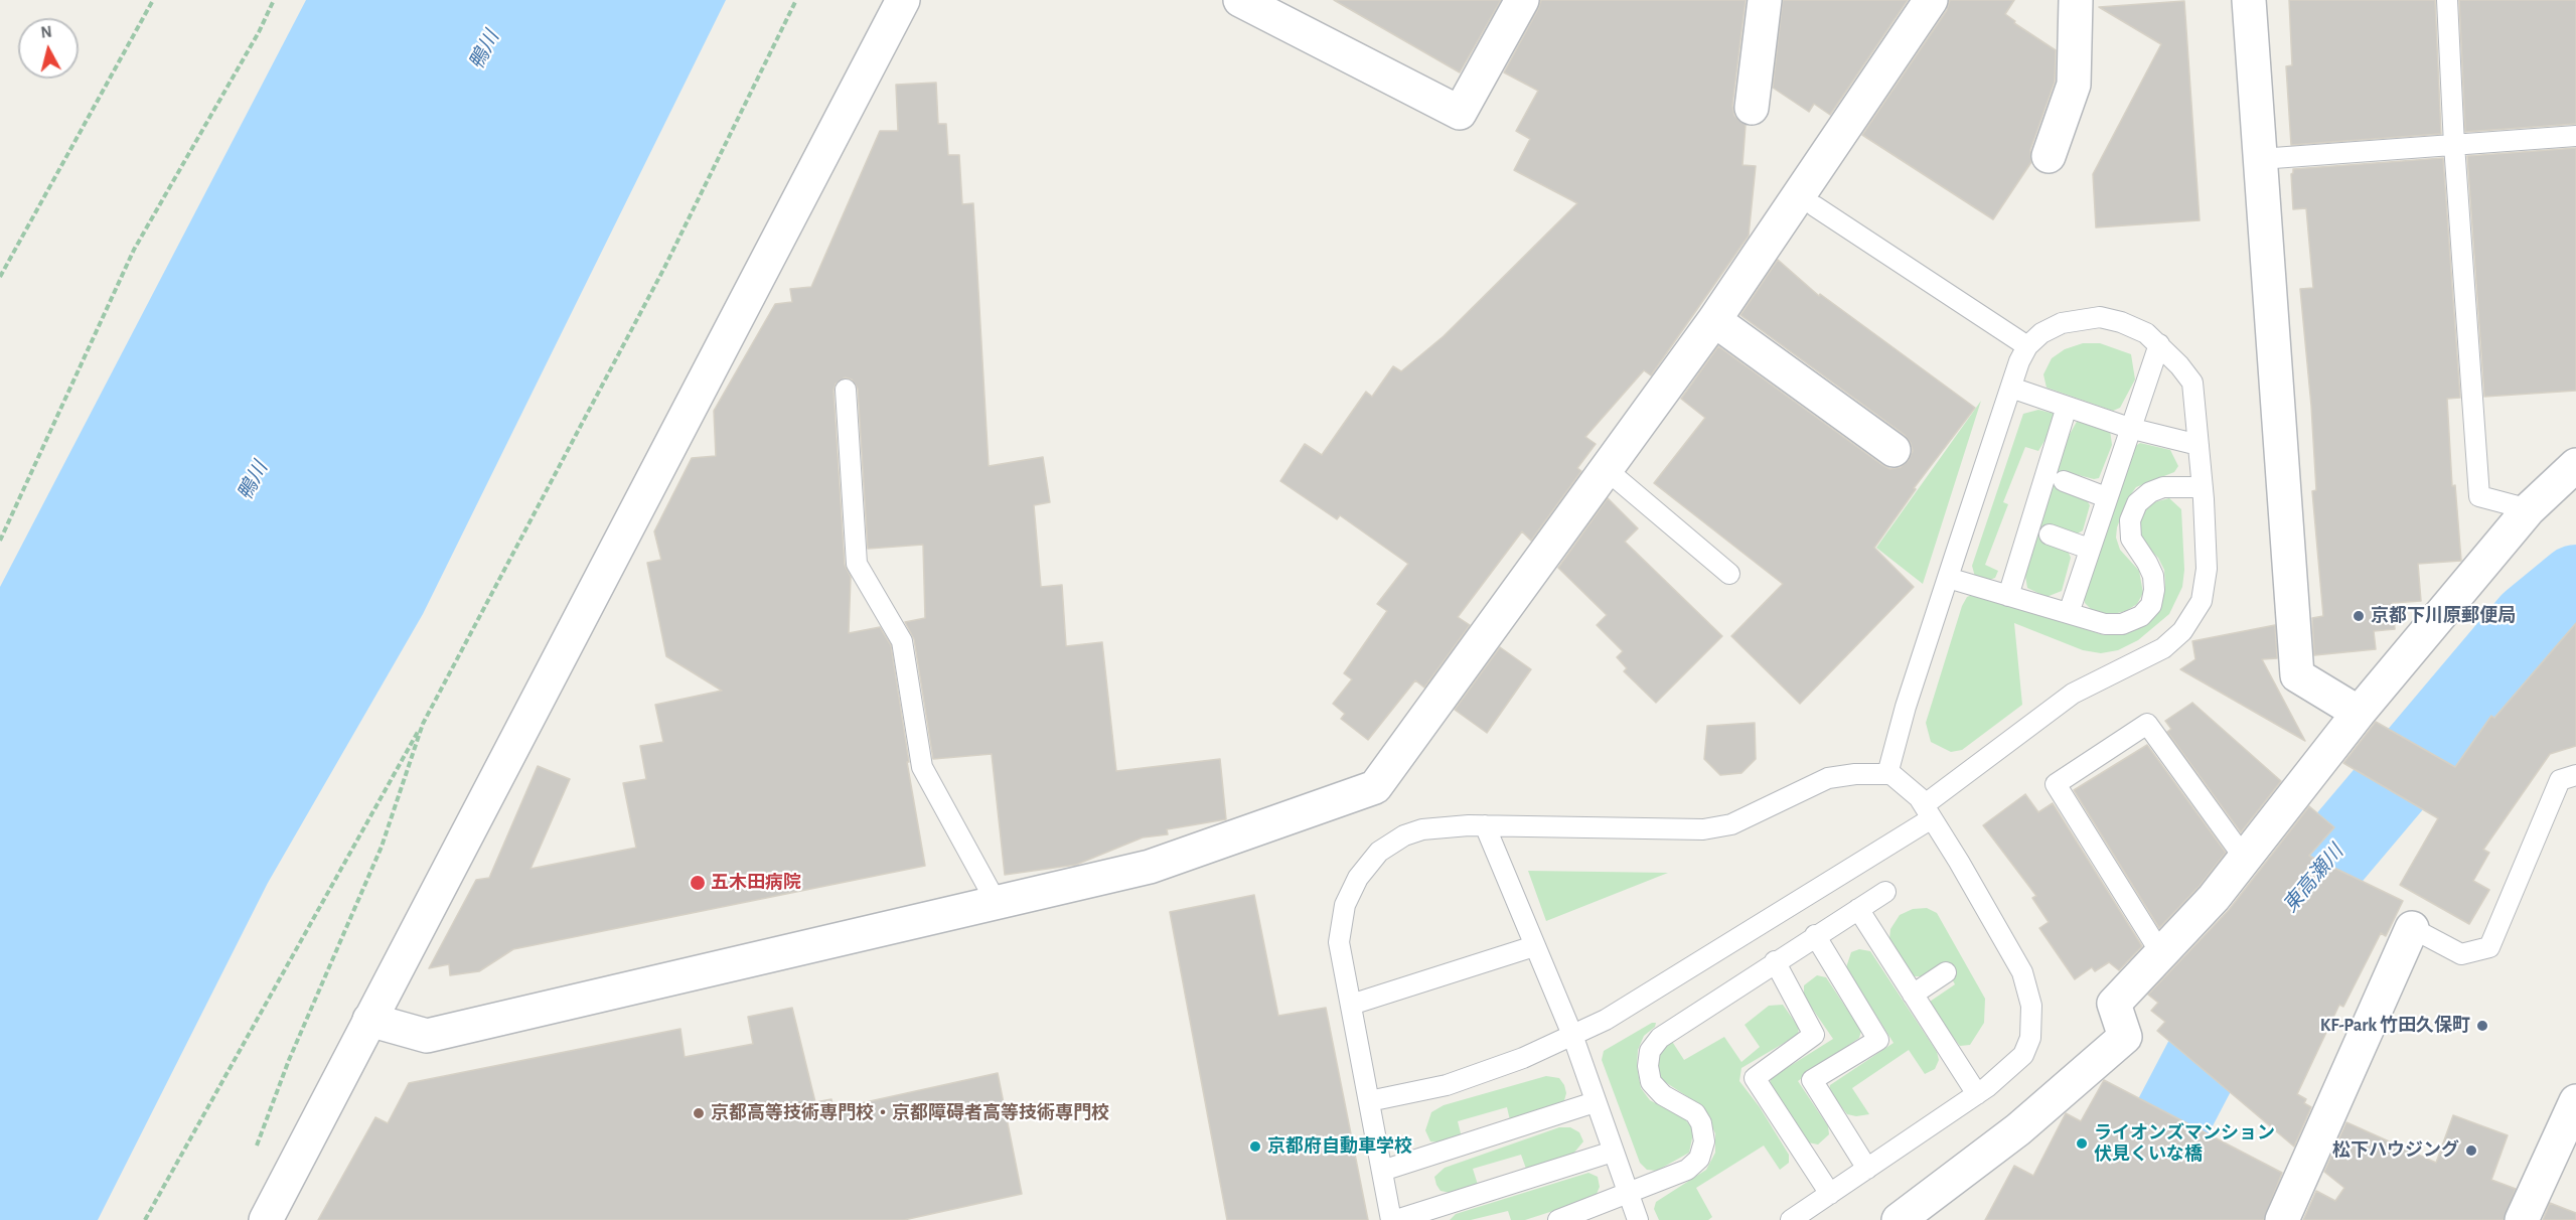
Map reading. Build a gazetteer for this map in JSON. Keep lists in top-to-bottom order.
{
  "water": ["鴨川", "東高瀬川"],
  "places": [
    "京都下川原郵便局",
    "五木田病院",
    "KF-Park 竹田久保町",
    "京都高等技術専門校・京都障碍者高等技術専門校",
    "ライオンズマンション 伏見くいな橋",
    "京都府自動車学校",
    "松下ハウジング"
  ],
  "north": "top"
}
